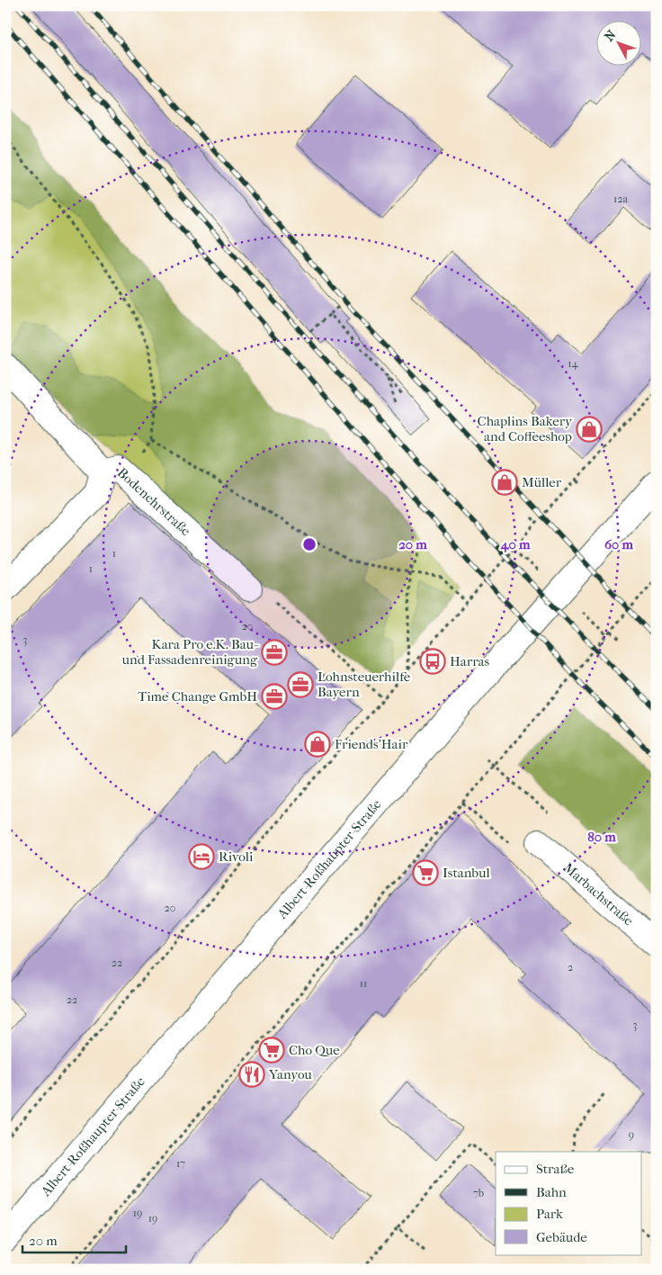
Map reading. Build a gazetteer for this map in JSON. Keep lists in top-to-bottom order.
{
  "streets": {
    "main road": ["Bodenehrstraße", "Albert-Roßhaupter-Straße", "Marbachstraße"]
  },
  "places": {
    "shop": ["Chaplins Bakery and Coffeeshop", "Müller", "Friends’Hair"],
    "office": ["Kara Pro e.K. Bau- und Fassadenreinigung", "Lohnsteuerhilfe Bayern", "Time Change GmbH"],
    "bus stop": ["Harras"],
    "hotel": ["Rivoli"],
    "supermarket": ["Istanbul", "Cho Que"],
    "restaurant": ["Yanyou"]
  },
  "house_numbers": [
    "12a",
    "14",
    "1",
    "1",
    "20",
    "3",
    "20",
    "22",
    "2",
    "11",
    "22",
    "3",
    "9",
    "17",
    "7b",
    "19",
    "19"
  ],
  "legend": [
    "Straße",
    "Bahn",
    "Park",
    "Gebäude"
  ],
  "scale_bar": "20 m",
  "north": "top left",
  "rings": [
    "20 m",
    "40 m",
    "60 m",
    "80 m"
  ]
}
